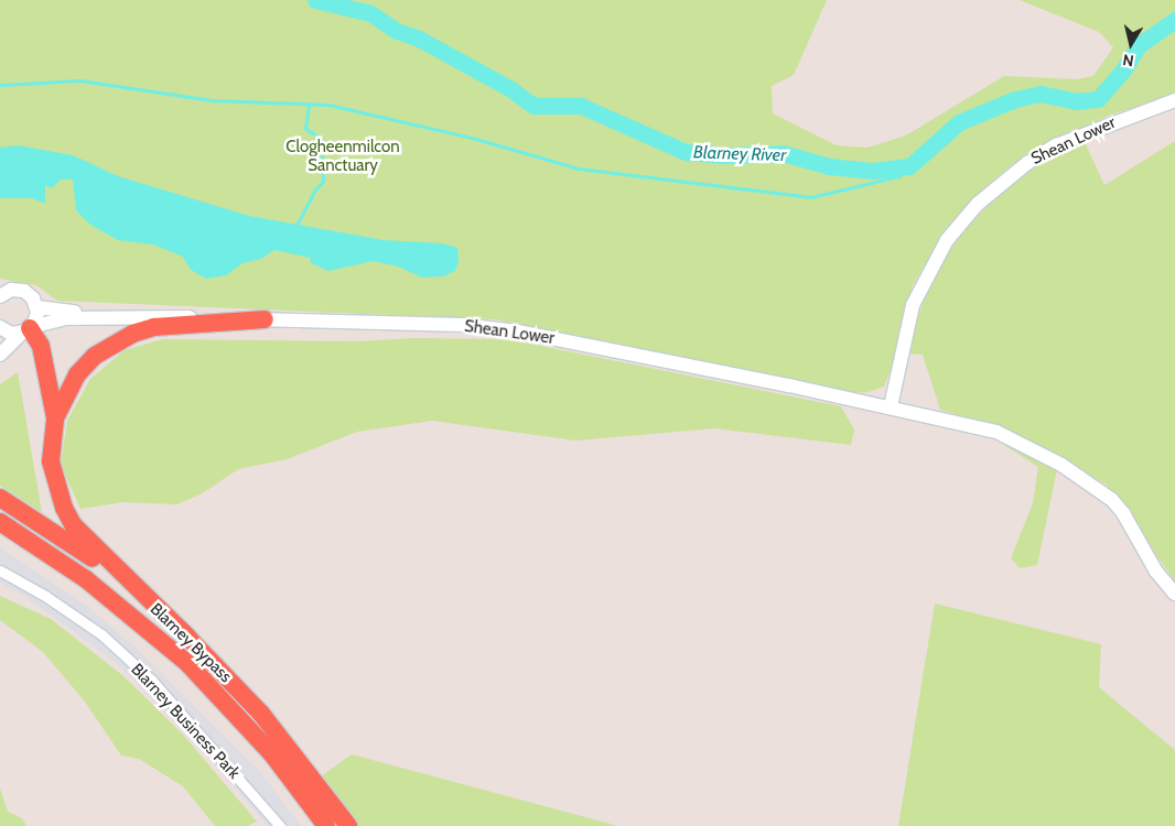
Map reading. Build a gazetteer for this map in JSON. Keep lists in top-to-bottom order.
{
  "streets": {
    "highway": ["Blarney Bypass"],
    "main road": ["Shean Lower"],
    "street": ["Blarney Business Park"]
  },
  "water": ["Blarney River"],
  "parks": ["Clogheenmilcon Sanctuary"],
  "north": "bottom"
}
